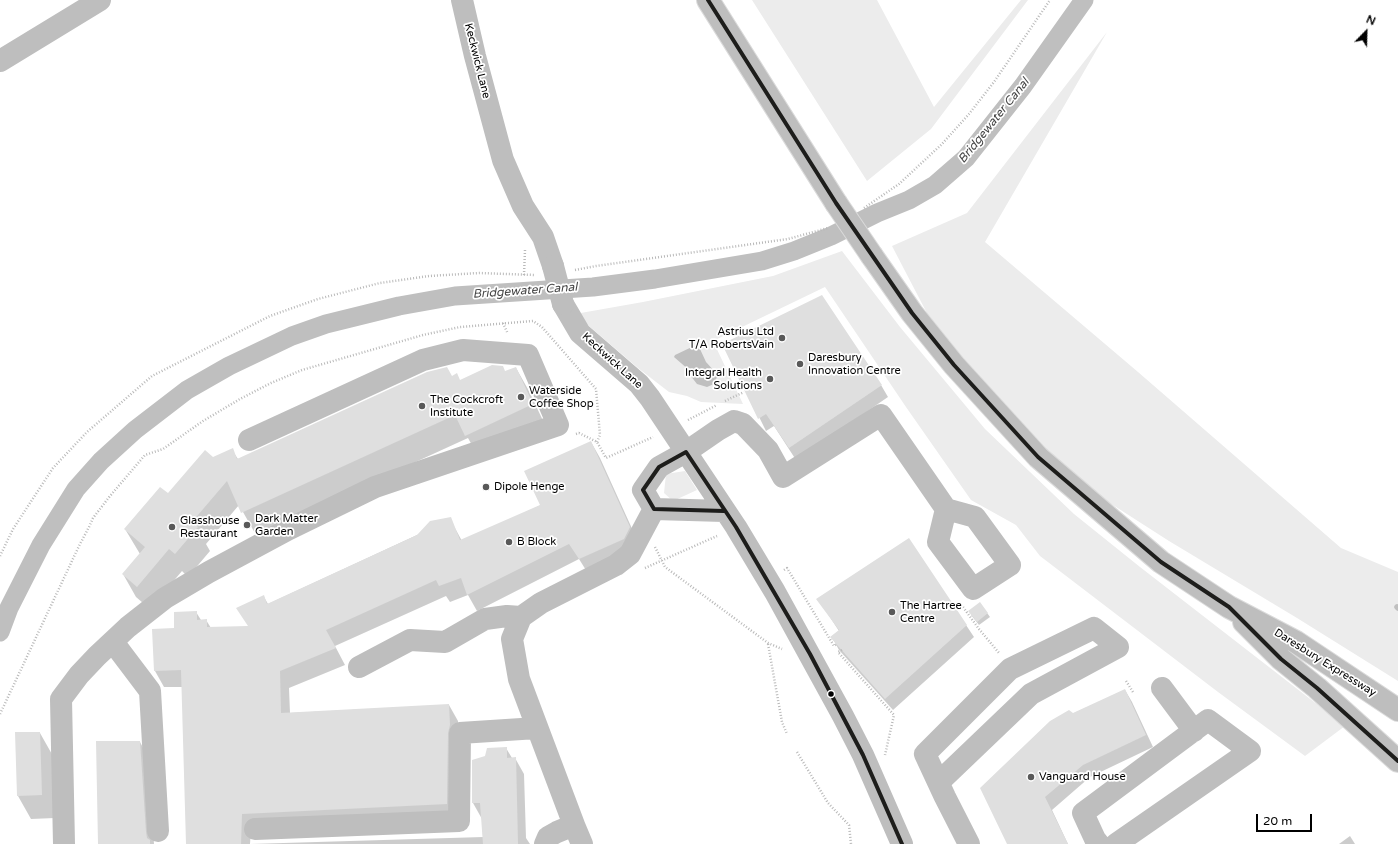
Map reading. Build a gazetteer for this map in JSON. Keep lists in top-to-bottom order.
{
  "streets": {
    "main road": ["Keckwick Lane", "Daresbury Expressway"]
  },
  "water": ["Bridgewater Canal"],
  "places": [
    "Astrius Ltd T/A RobertsVain",
    "Daresbury Innovation Centre",
    "Integral Health Solutions",
    "Waterside Coffee Shop",
    "The Cockcroft Institute",
    "Dipole Henge",
    "Dark Matter Garden",
    "Glasshouse Restaurant",
    "B Block",
    "The Hartree Centre",
    "Vanguard House"
  ],
  "scale_bar": "20 m",
  "north": "top right"
}
